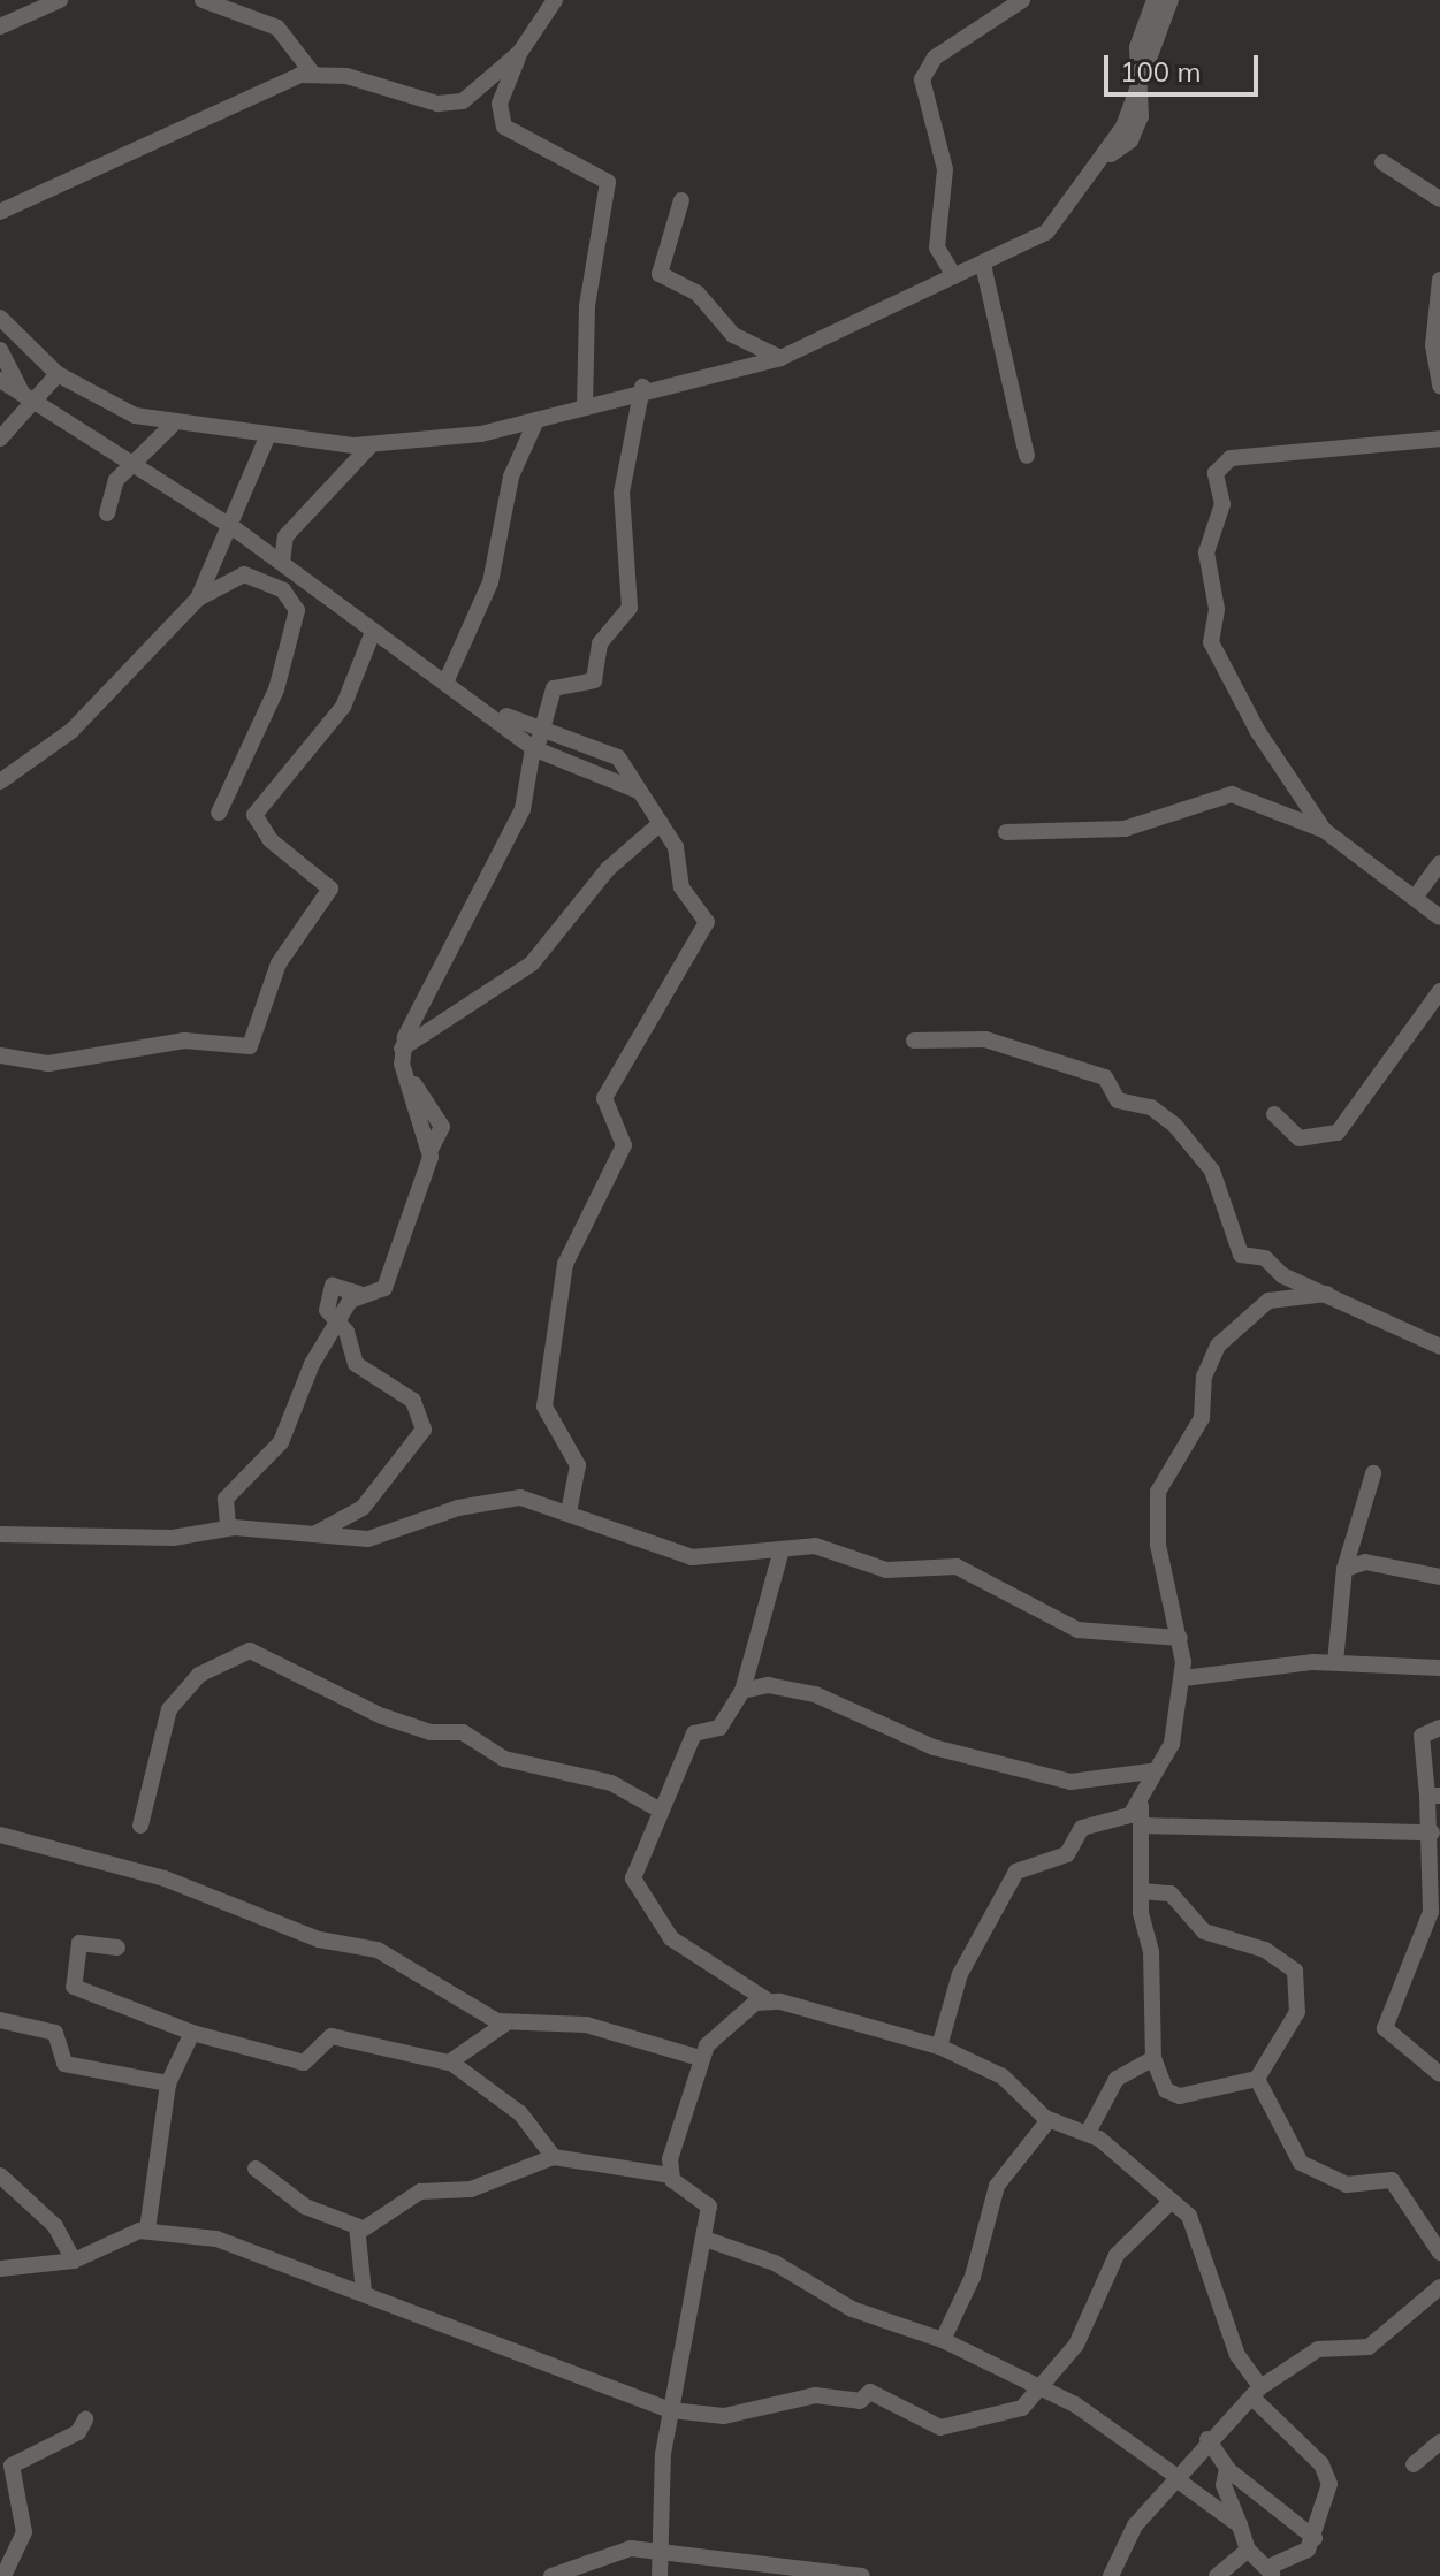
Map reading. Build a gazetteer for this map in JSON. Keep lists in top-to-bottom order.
{
  "scale_bar": "100 m"
}
